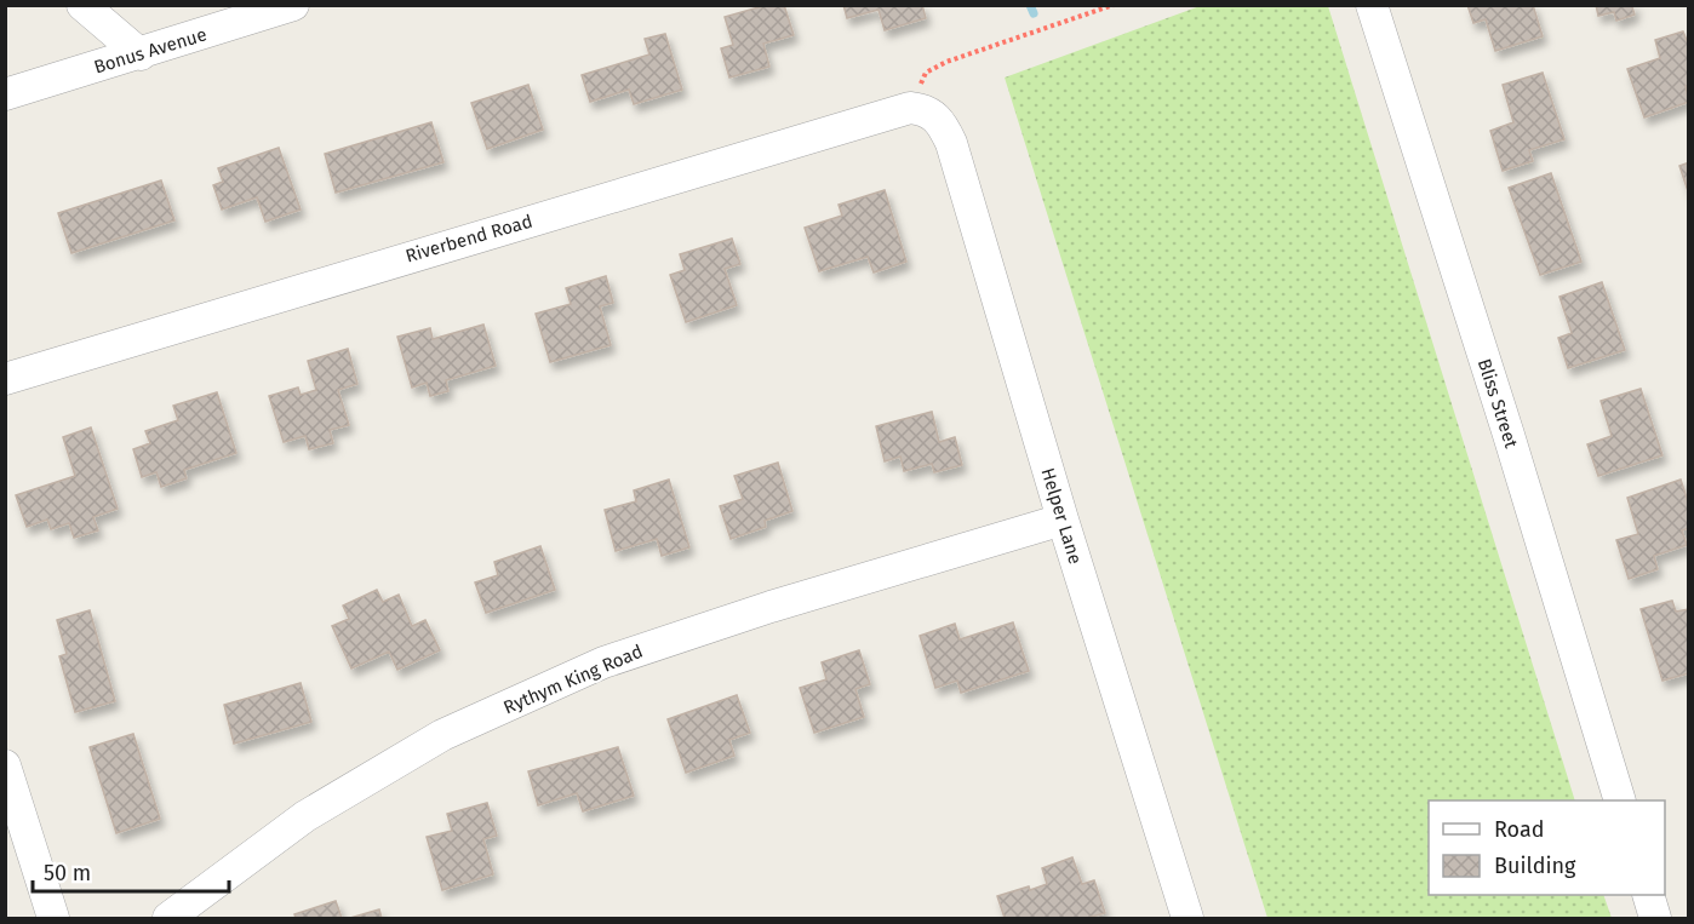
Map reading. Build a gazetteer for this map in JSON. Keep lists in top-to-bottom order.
{
  "streets": {
    "street": [
      "Bonus Avenue",
      "Riverbend Road",
      "Bliss Street",
      "Helper Lane",
      "Rythym King Road"
    ]
  },
  "crossings": [
    ["Riverbend Road", "Helper Lane"],
    ["Helper Lane", "Rythym King Road"]
  ],
  "legend": ["Road", "Building"],
  "scale_bar": "50 m"
}
